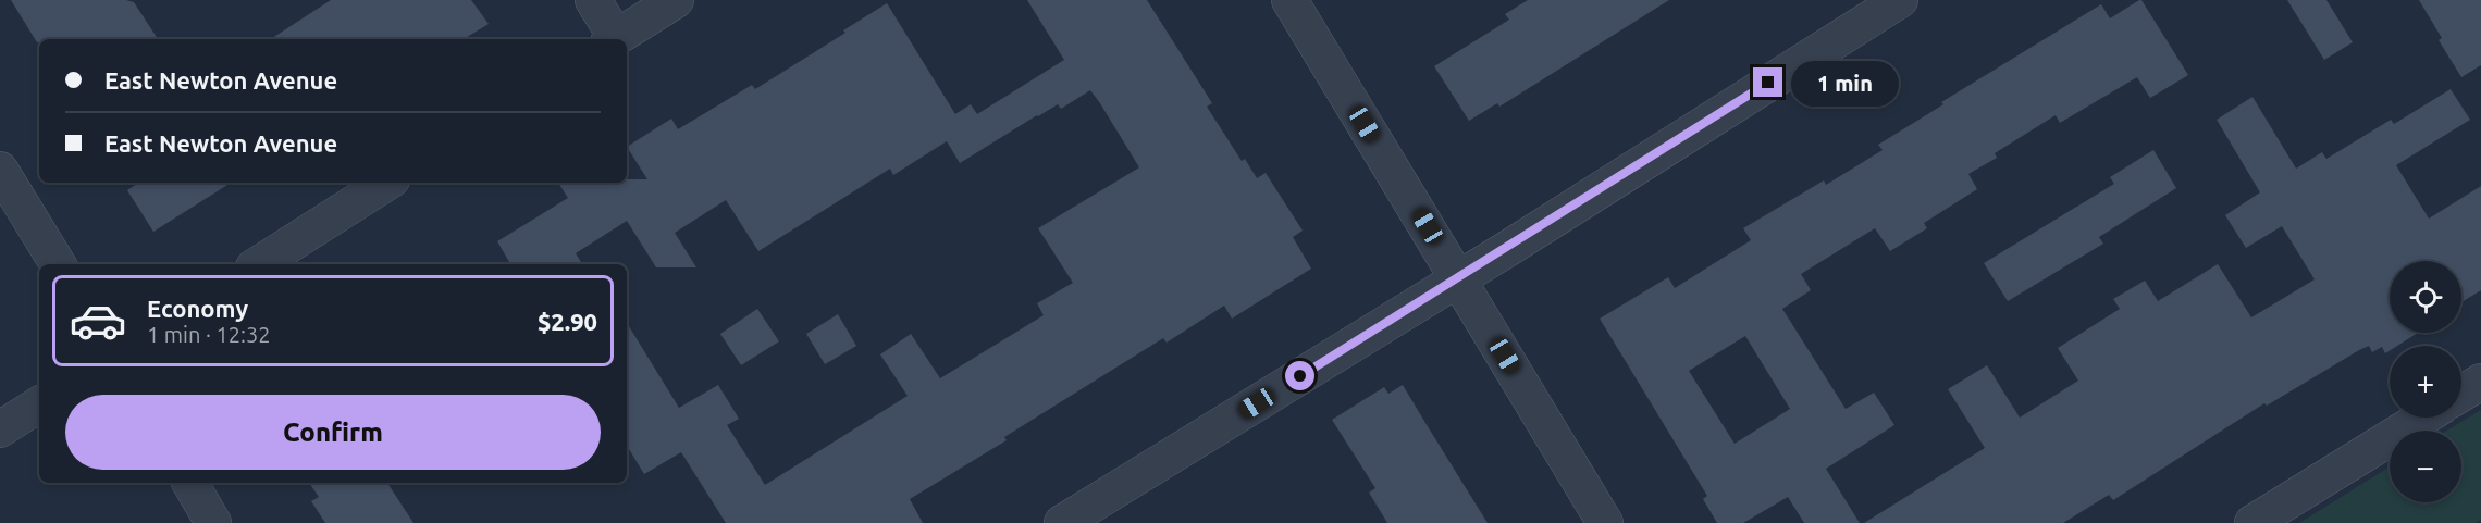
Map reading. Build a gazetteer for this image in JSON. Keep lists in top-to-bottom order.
{
  "page": {
    "banner": ["East Newton Avenue", "East Newton Avenue"],
    "bubble": "1 min",
    "map_buttons": ["+", "−"],
    "list": [
      {
        "name": "Economy",
        "note": "1 min · 12:32",
        "value": "$2.90"
      }
    ],
    "buttons": "Confirm"
  }
}
